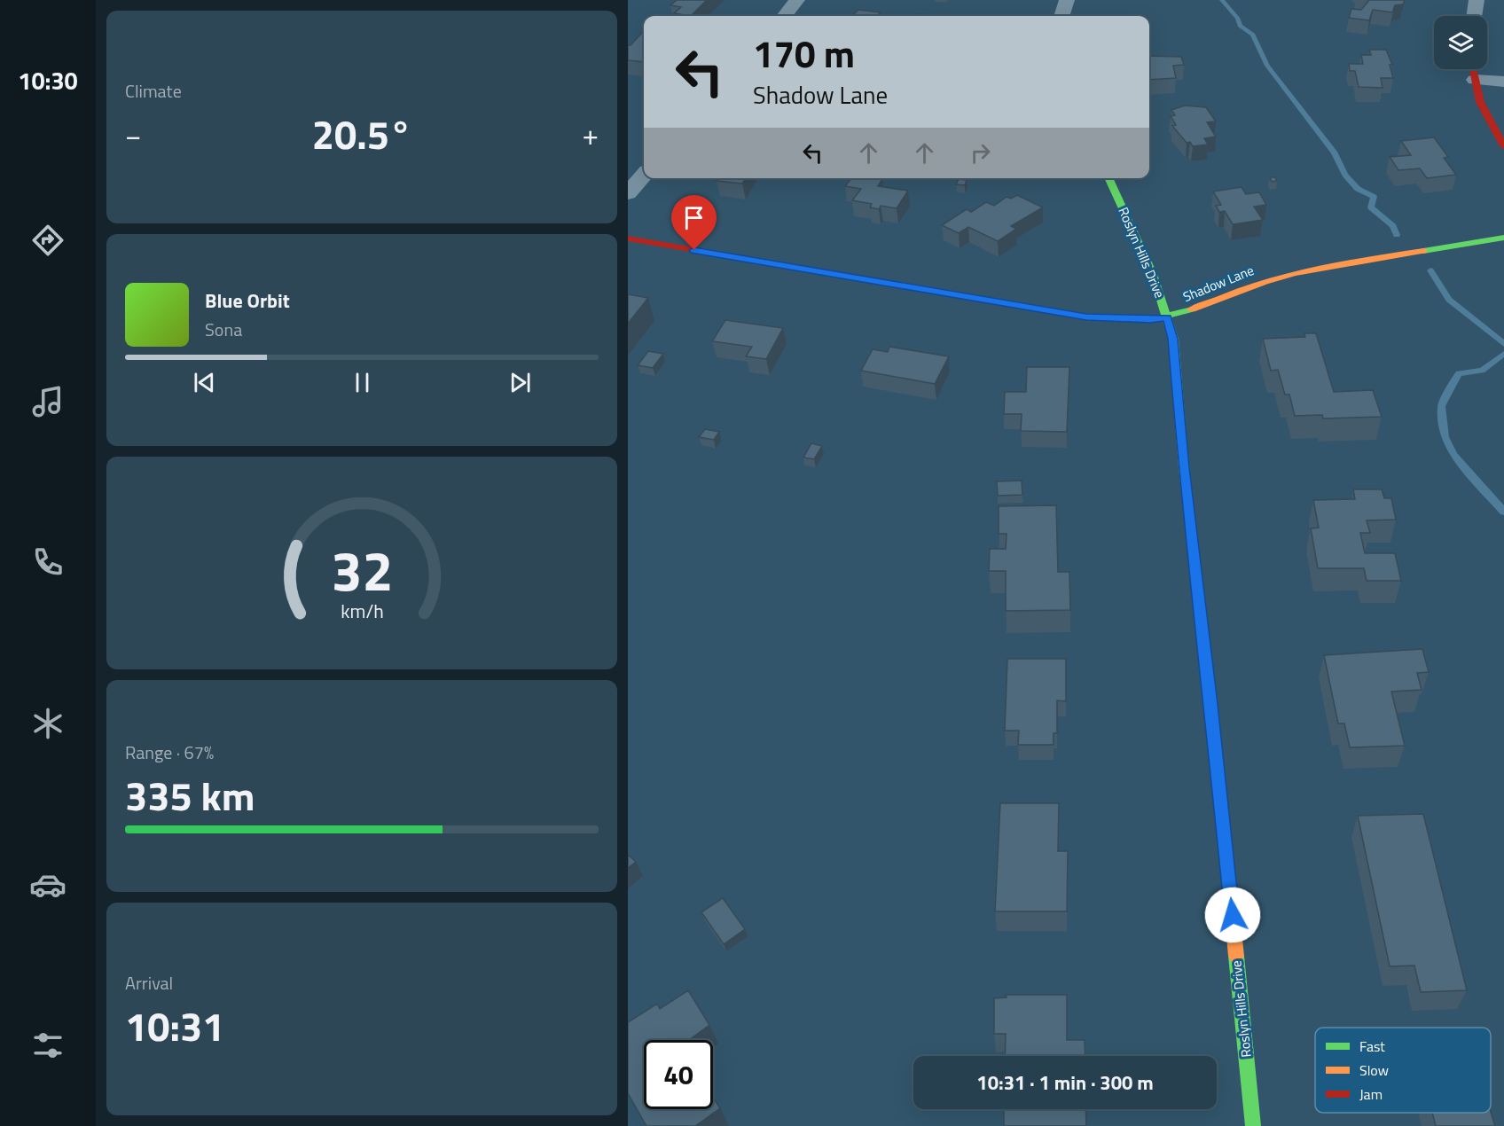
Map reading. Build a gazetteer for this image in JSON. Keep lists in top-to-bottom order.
{
  "streets": {
    "street": ["Roslyn Hills Drive", "Shadow Lane"]
  },
  "crossings": [
    ["Roslyn Hills Drive", "Shadow Lane"]
  ],
  "legend": ["Fast", "Slow", "Jam"],
  "page": {
    "tabs": "10:30",
    "tile": [
      "Climate",
      ["Range · 67%", "335 km"],
      ["Arrival", "10:31"]
    ],
    "turn": ["170 m", "Shadow Lane"],
    "heat": ["−", "20.5°", "+"],
    "song": ["Blue Orbit", "Sona"],
    "limit": "40",
    "trip": "10:31 · 1 min · 300 m",
    "gauge": ["32", "km/h"]
  }
}
